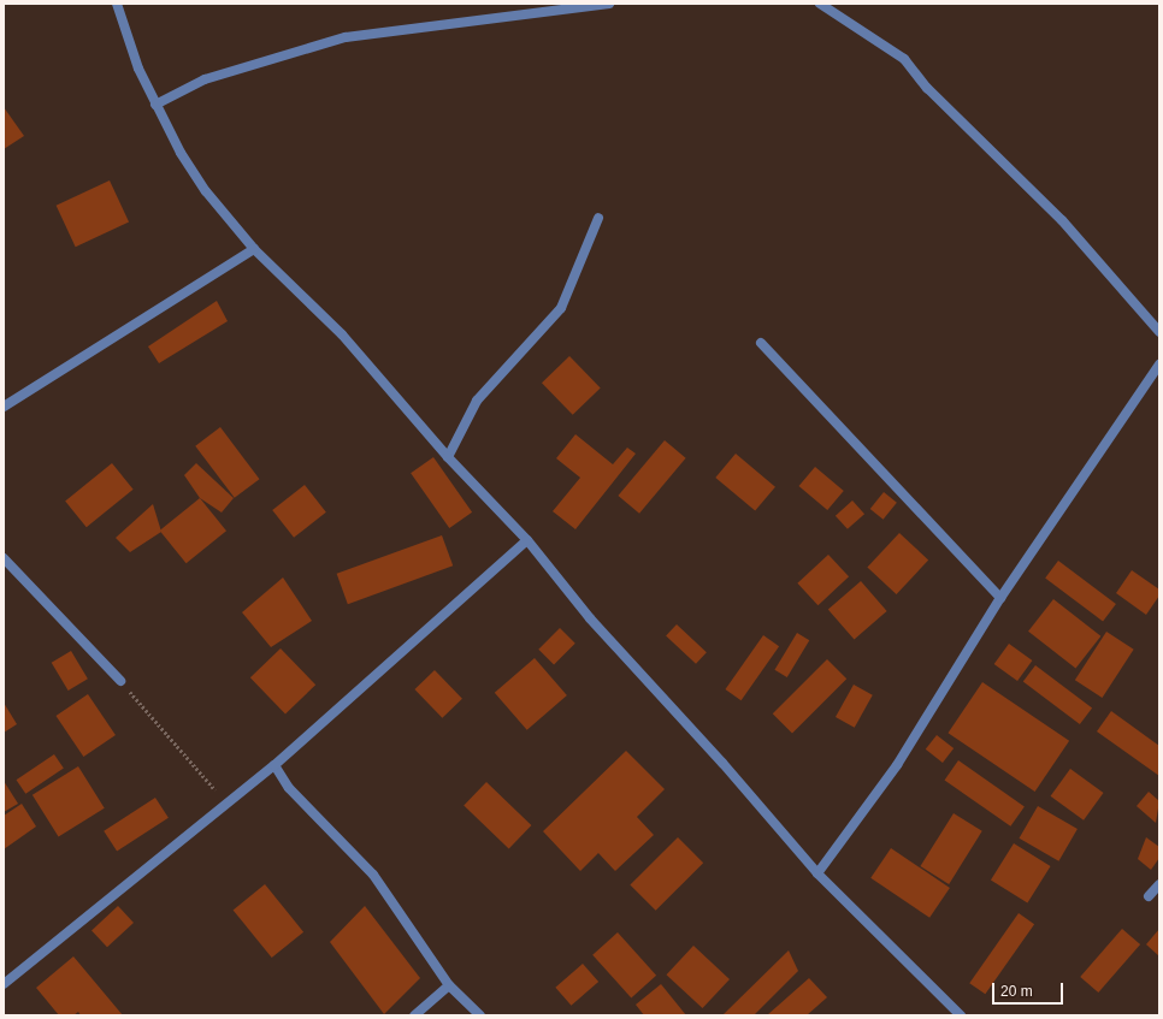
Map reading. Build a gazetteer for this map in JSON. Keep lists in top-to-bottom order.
{
  "scale_bar": "20 m"
}
